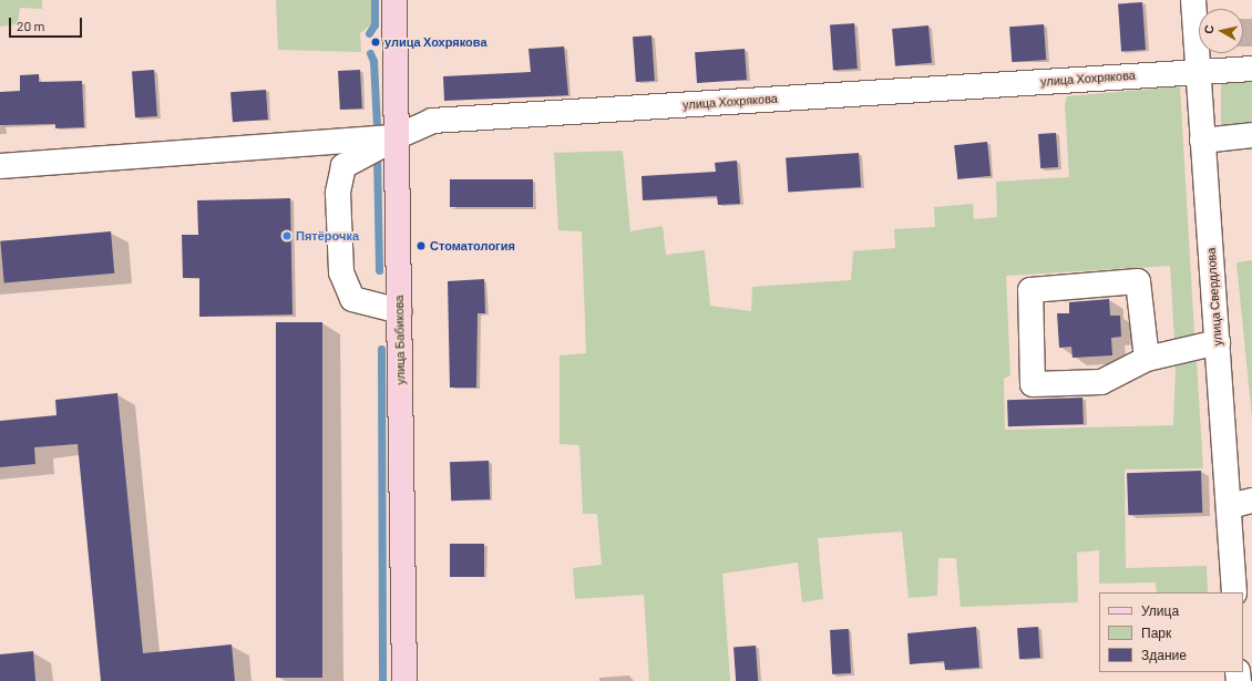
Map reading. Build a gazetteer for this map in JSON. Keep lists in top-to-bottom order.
{
  "streets": {
    "main road": ["улица Бабикова"],
    "street": ["улица Хохрякова", "улица Свердлова"]
  },
  "crossings": [
    ["улица Хохрякова", "улица Свердлова"],
    ["улица Хохрякова", "улица Бабикова"]
  ],
  "places": ["улица Хохрякова", "Пятёрочка", "Стоматология"],
  "legend": ["Улица", "Парк", "Здание"],
  "scale_bar": "20 m",
  "north": "left"
}
